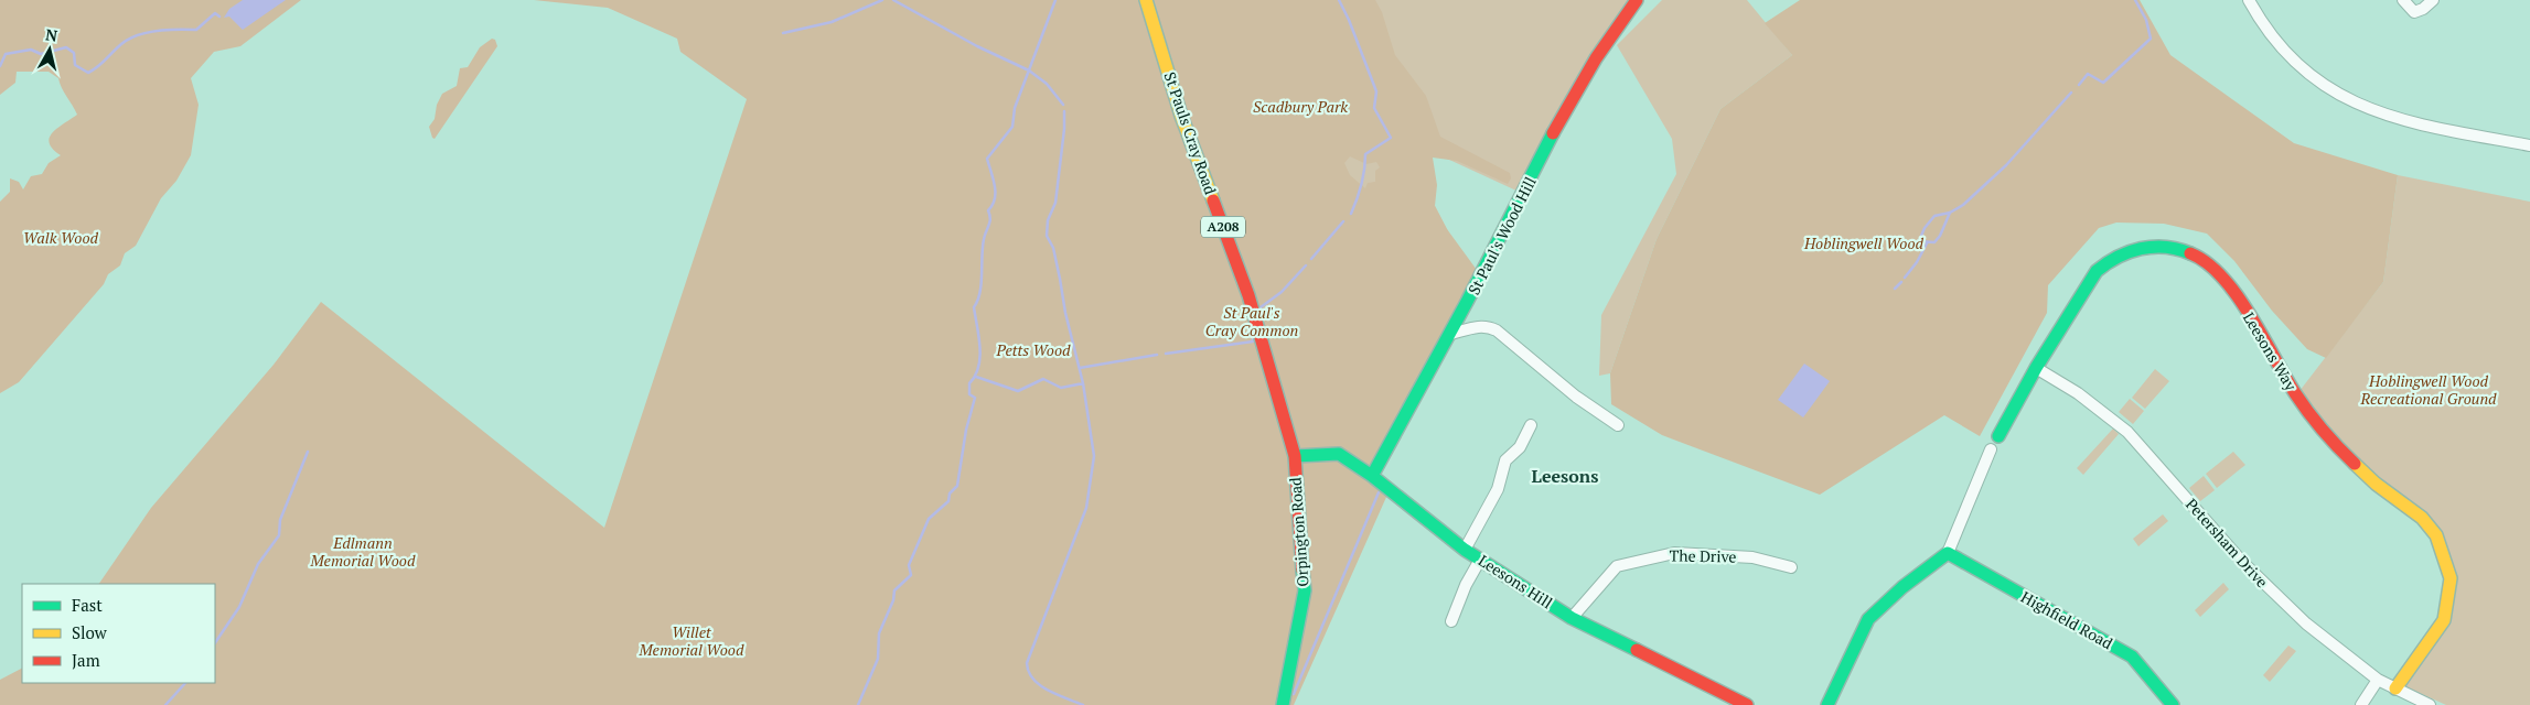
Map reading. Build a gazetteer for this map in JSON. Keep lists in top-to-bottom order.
{
  "streets": {
    "street": [
      "St Pauls Cray Road",
      "A208",
      "St Paul's Wood Hill",
      "Leesons Way",
      "Orpington Road",
      "Petersham Drive",
      "The Drive",
      "Leesons Hill",
      "Highfield Road"
    ]
  },
  "crossings": [
    ["St Pauls Cray Road", "Orpington Road"],
    ["St Pauls Cray Road", "Leesons Hill"],
    ["St Paul's Wood Hill", "Leesons Hill"],
    ["Leesons Way", "Petersham Drive"],
    ["Orpington Road", "Leesons Hill"],
    ["The Drive", "Leesons Hill"]
  ],
  "districts": ["Leesons"],
  "parks": [
    "Scadbury Park",
    "Walk Wood",
    "Hoblingwell Wood",
    "St Paul's Cray Common",
    "Petts Wood",
    "Hoblingwell Wood Recreational Ground",
    "Edlmann Memorial Wood",
    "Willet Memorial Wood"
  ],
  "legend": ["Fast", "Slow", "Jam"],
  "north": "top"
}
